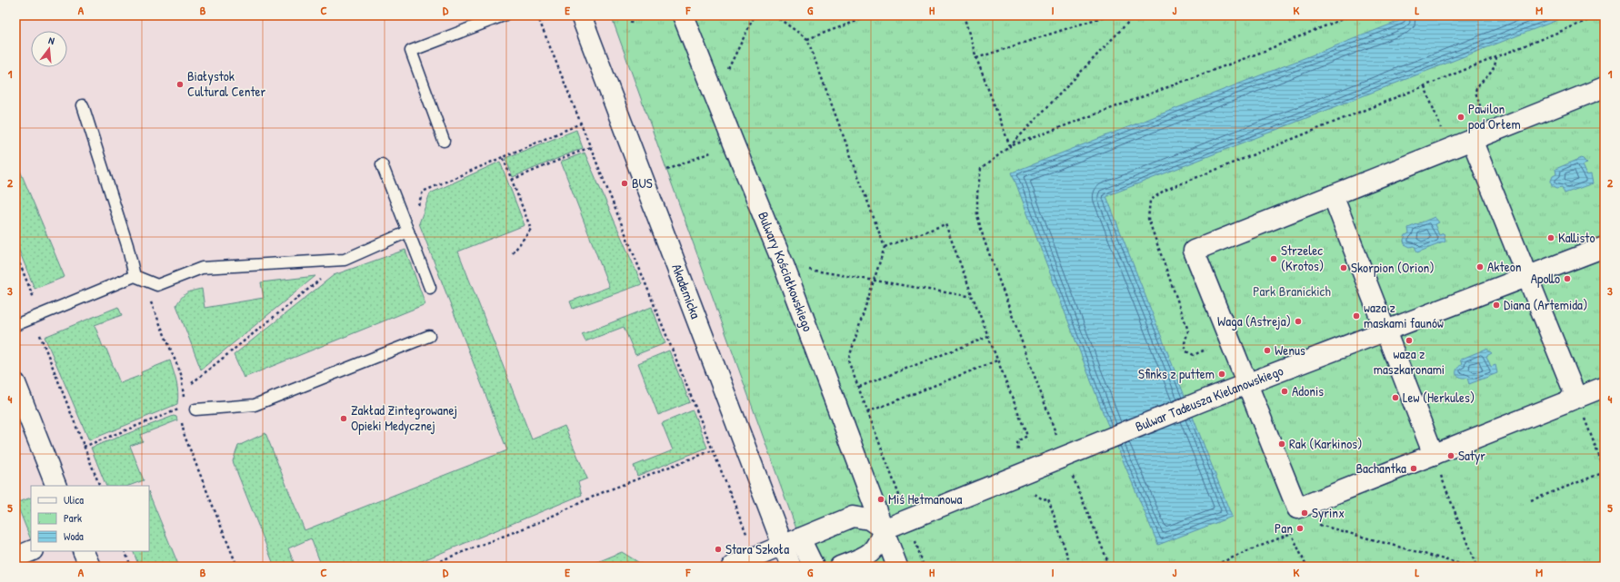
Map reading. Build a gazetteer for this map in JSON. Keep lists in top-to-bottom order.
{
  "streets": {
    "street": ["Bulwary Kościałkowskiego", "Akademicka", "Bulwar Tadeusza Kielanowskiego"]
  },
  "parks": ["Park Branickich"],
  "places": [
    "Białystok Cultural Center",
    "Pawilon pod Orłem",
    "BUS",
    "Kallisto",
    "Strzelec (Krotos)",
    "Akteon",
    "Skorpion (Orion)",
    "Apollo",
    "Diana (Artemida)",
    "waza z maskami faunów",
    "Waga (Astreja)",
    "waza z maszkaronami",
    "Wenus",
    "Sfinks z puttem",
    "Adonis",
    "Lew (Herkules)",
    "Zakład Zintegrowanej Opieki Medycznej",
    "Rak (Karkinos)",
    "Satyr",
    "Bachantka",
    "Miś Hetmanowa",
    "Syrinx",
    "Pan",
    "Stara Szkoła"
  ],
  "legend": ["Ulica", "Park", "Woda"],
  "north": "top",
  "grid": {
    "columns": [
      "A",
      "B",
      "C",
      "D",
      "E",
      "F",
      "G",
      "H",
      "I",
      "J",
      "K",
      "L",
      "M"
    ],
    "rows": [
      "1",
      "2",
      "3",
      "4",
      "5"
    ]
  }
}
